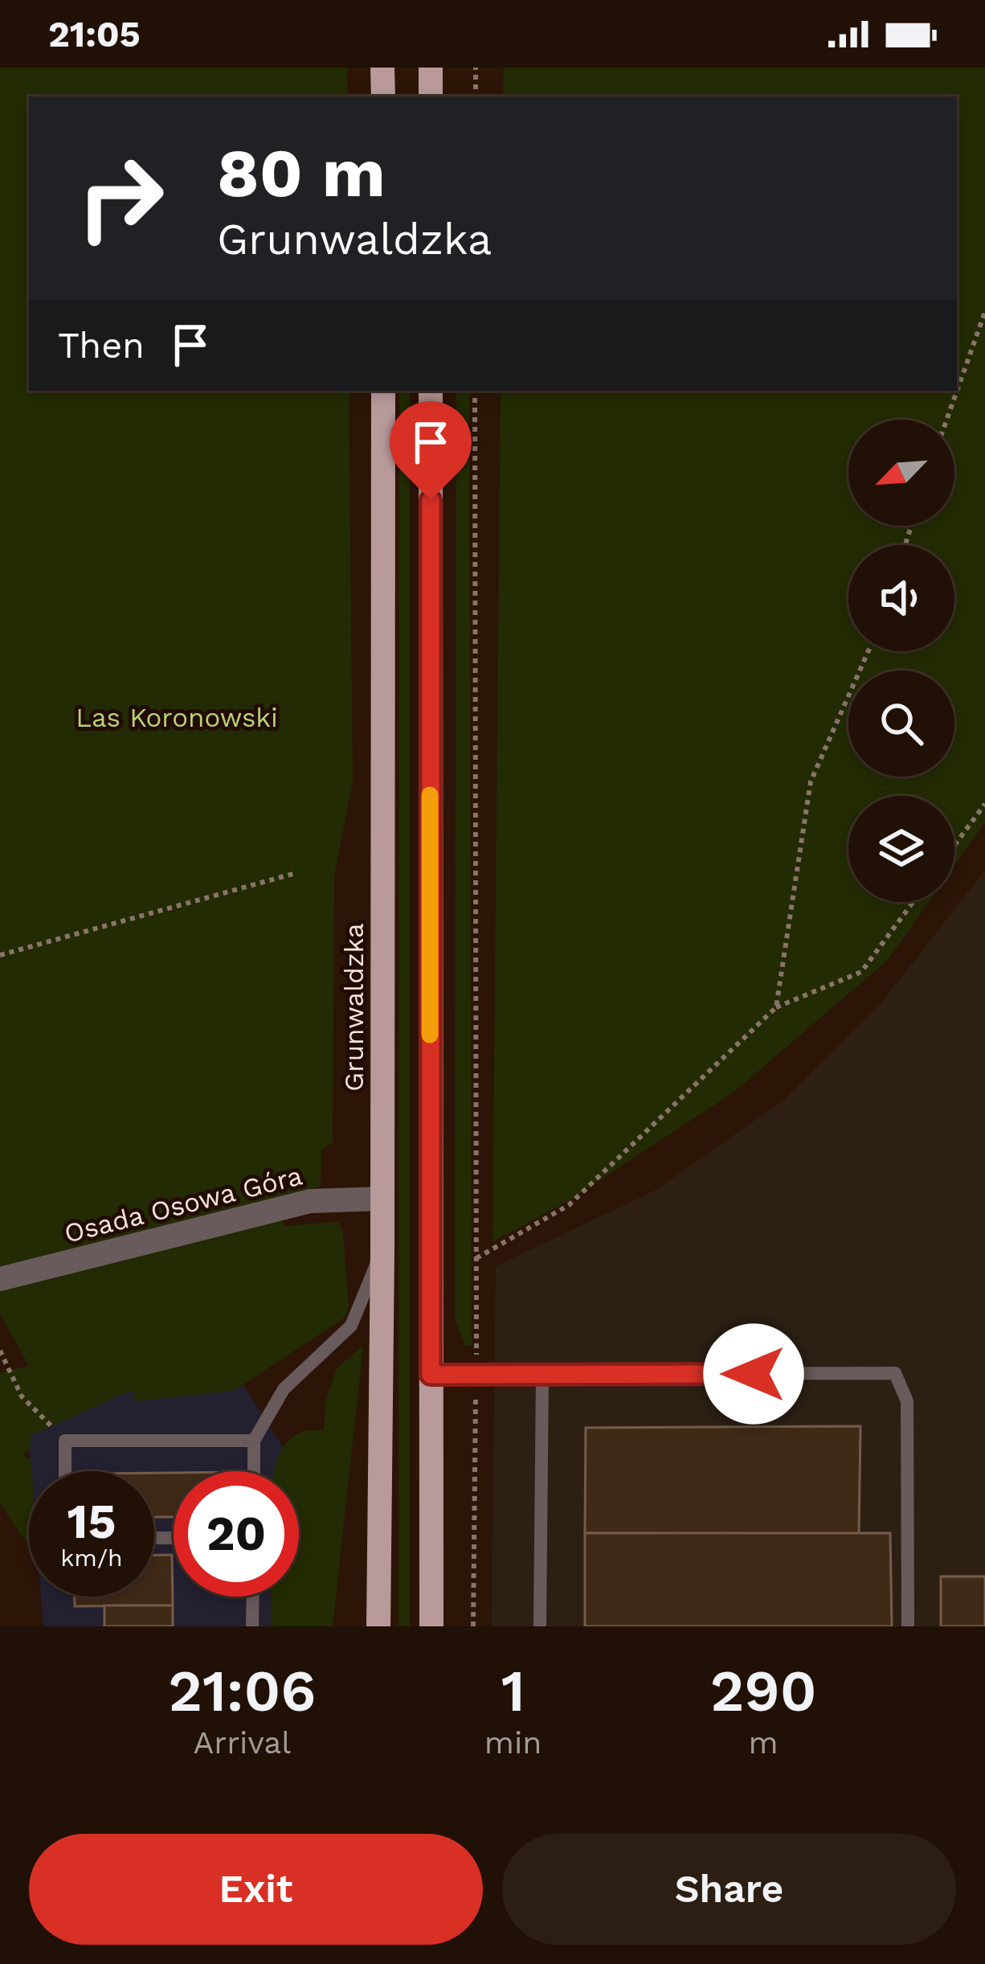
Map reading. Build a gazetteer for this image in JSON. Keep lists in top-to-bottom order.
{
  "streets": {
    "main road": ["Grunwaldzka"],
    "street": ["Osada Osowa Góra"]
  },
  "crossings": [
    ["Grunwaldzka", "Osada Osowa Góra"]
  ],
  "parks": ["Las Koronowski"],
  "north": "bottom left",
  "page": {
    "status": "21:05",
    "turn": ["80 m", "Grunwaldzka"],
    "then": "Then",
    "speed": "15 km/h",
    "limit": "20",
    "eta": [
      "21:06",
      "Arrival",
      "1",
      "min",
      "290",
      "m"
    ],
    "buttons": ["Exit", "Share"]
  }
}
